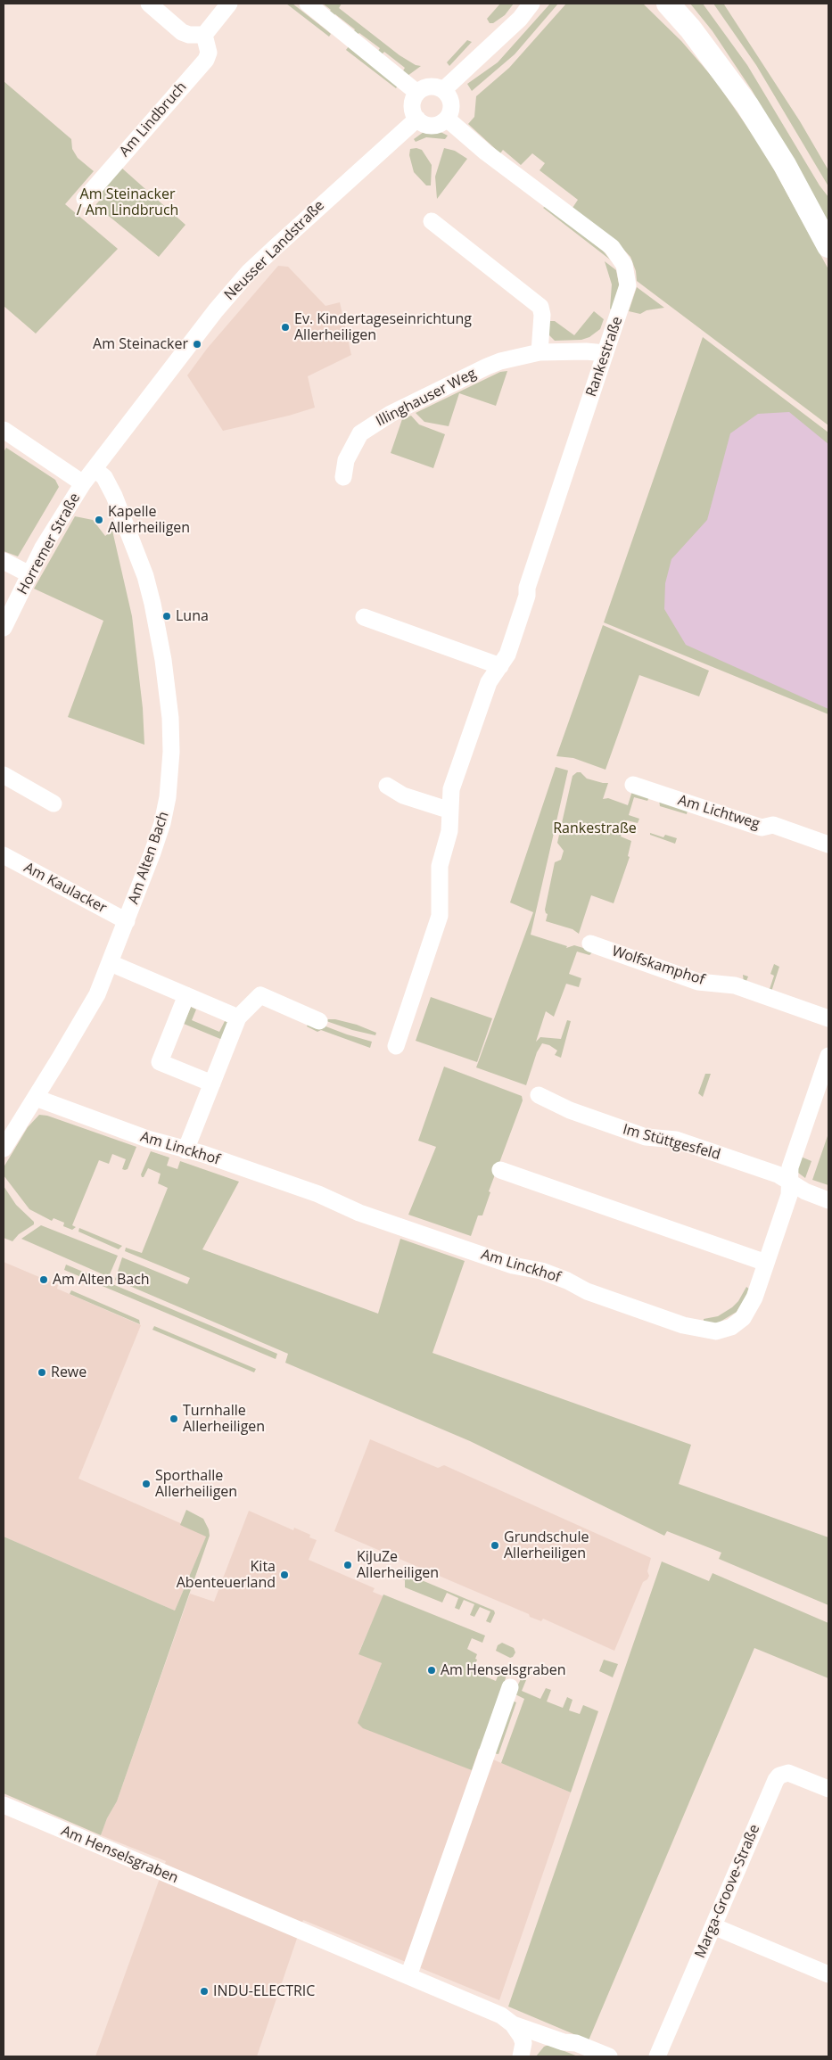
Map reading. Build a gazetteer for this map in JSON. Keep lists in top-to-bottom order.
{
  "streets": {
    "street": [
      "Am Lindbruch",
      "Neusser Landstraße",
      "Rankestraße",
      "Illinghauser Weg",
      "Horremer Straße",
      "Am Lichtweg",
      "Am Alten Bach",
      "Am Kaulacker",
      "Wolfskamphof",
      "Im Stüttgesfeld",
      "Am Linckhof",
      "Am Henselsgraben",
      "Marga-Groove-Straße"
    ]
  },
  "crossings": [
    ["Neusser Landstraße", "Rankestraße"],
    ["Neusser Landstraße", "Horremer Straße"],
    ["Neusser Landstraße", "Am Alten Bach"],
    ["Rankestraße", "Illinghauser Weg"],
    ["Am Alten Bach", "Am Kaulacker"],
    ["Am Alten Bach", "Am Linckhof"],
    ["Im Stüttgesfeld", "Am Linckhof"]
  ],
  "parks": ["Am Steinacker / Am Lindbruch", "Rankestraße"],
  "places": [
    "Ev. Kindertageseinrichtung Allerheiligen",
    "Am Steinacker",
    "Kapelle Allerheiligen",
    "Luna",
    "Am Alten Bach",
    "Rewe",
    "Turnhalle Allerheiligen",
    "Sporthalle Allerheiligen",
    "Grundschule Allerheiligen",
    "KiJuZe Allerheiligen",
    "Kita Abenteuerland",
    "Am Henselsgraben",
    "INDU-ELECTRIC"
  ]
}
